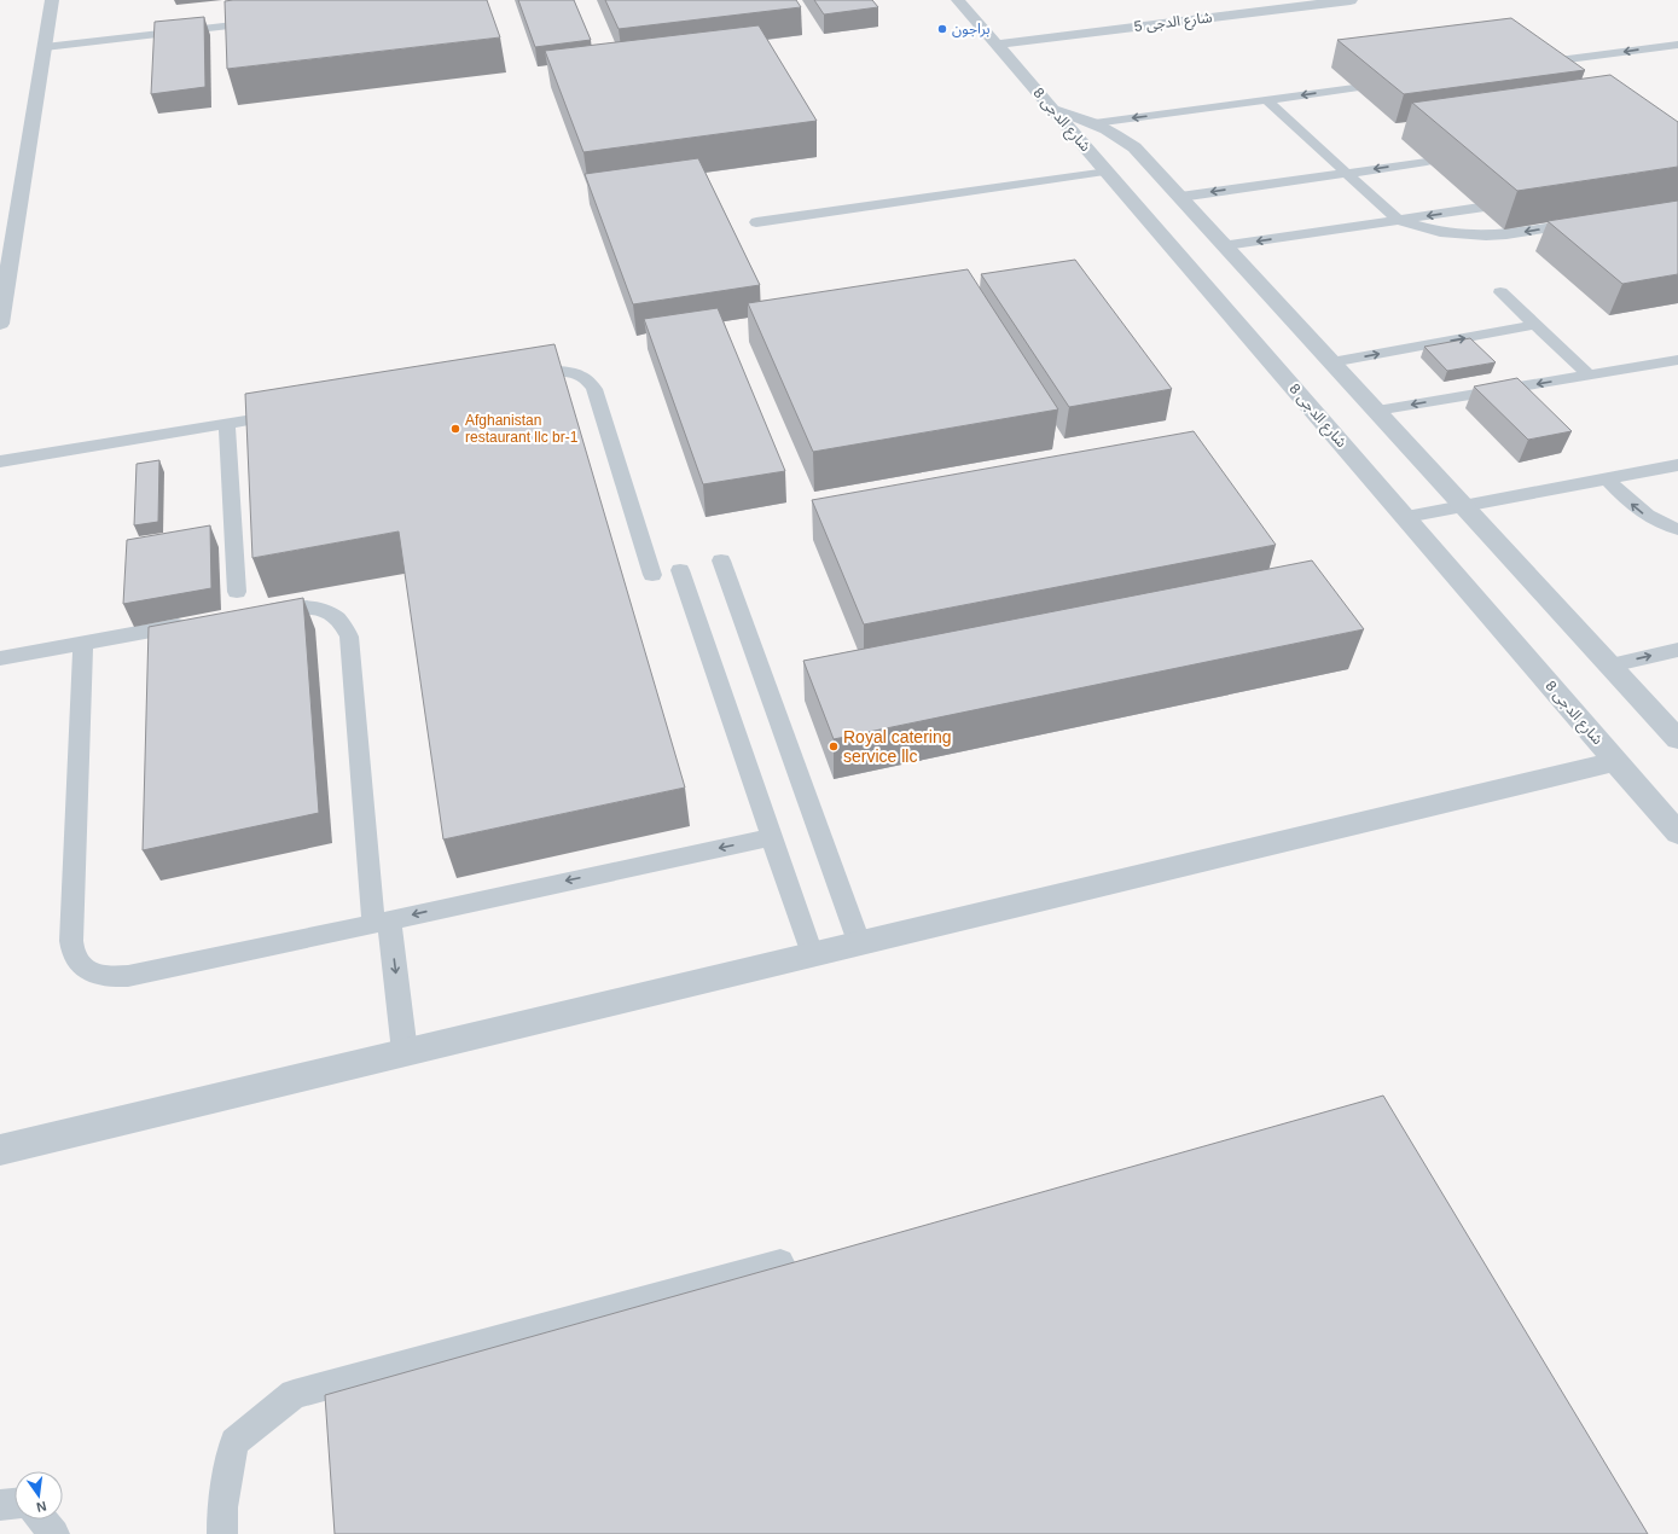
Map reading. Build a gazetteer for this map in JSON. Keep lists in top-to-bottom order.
{
  "streets": {
    "street": ["شارع الدجى 5", "شارع الدجى 8"]
  },
  "crossings": [
    ["شارع الدجى 5", "شارع الدجى 8"]
  ],
  "places": ["براجون", "Afghanistan restaurant llc br-1", "Royal catering service llc"],
  "north": "bottom"
}
